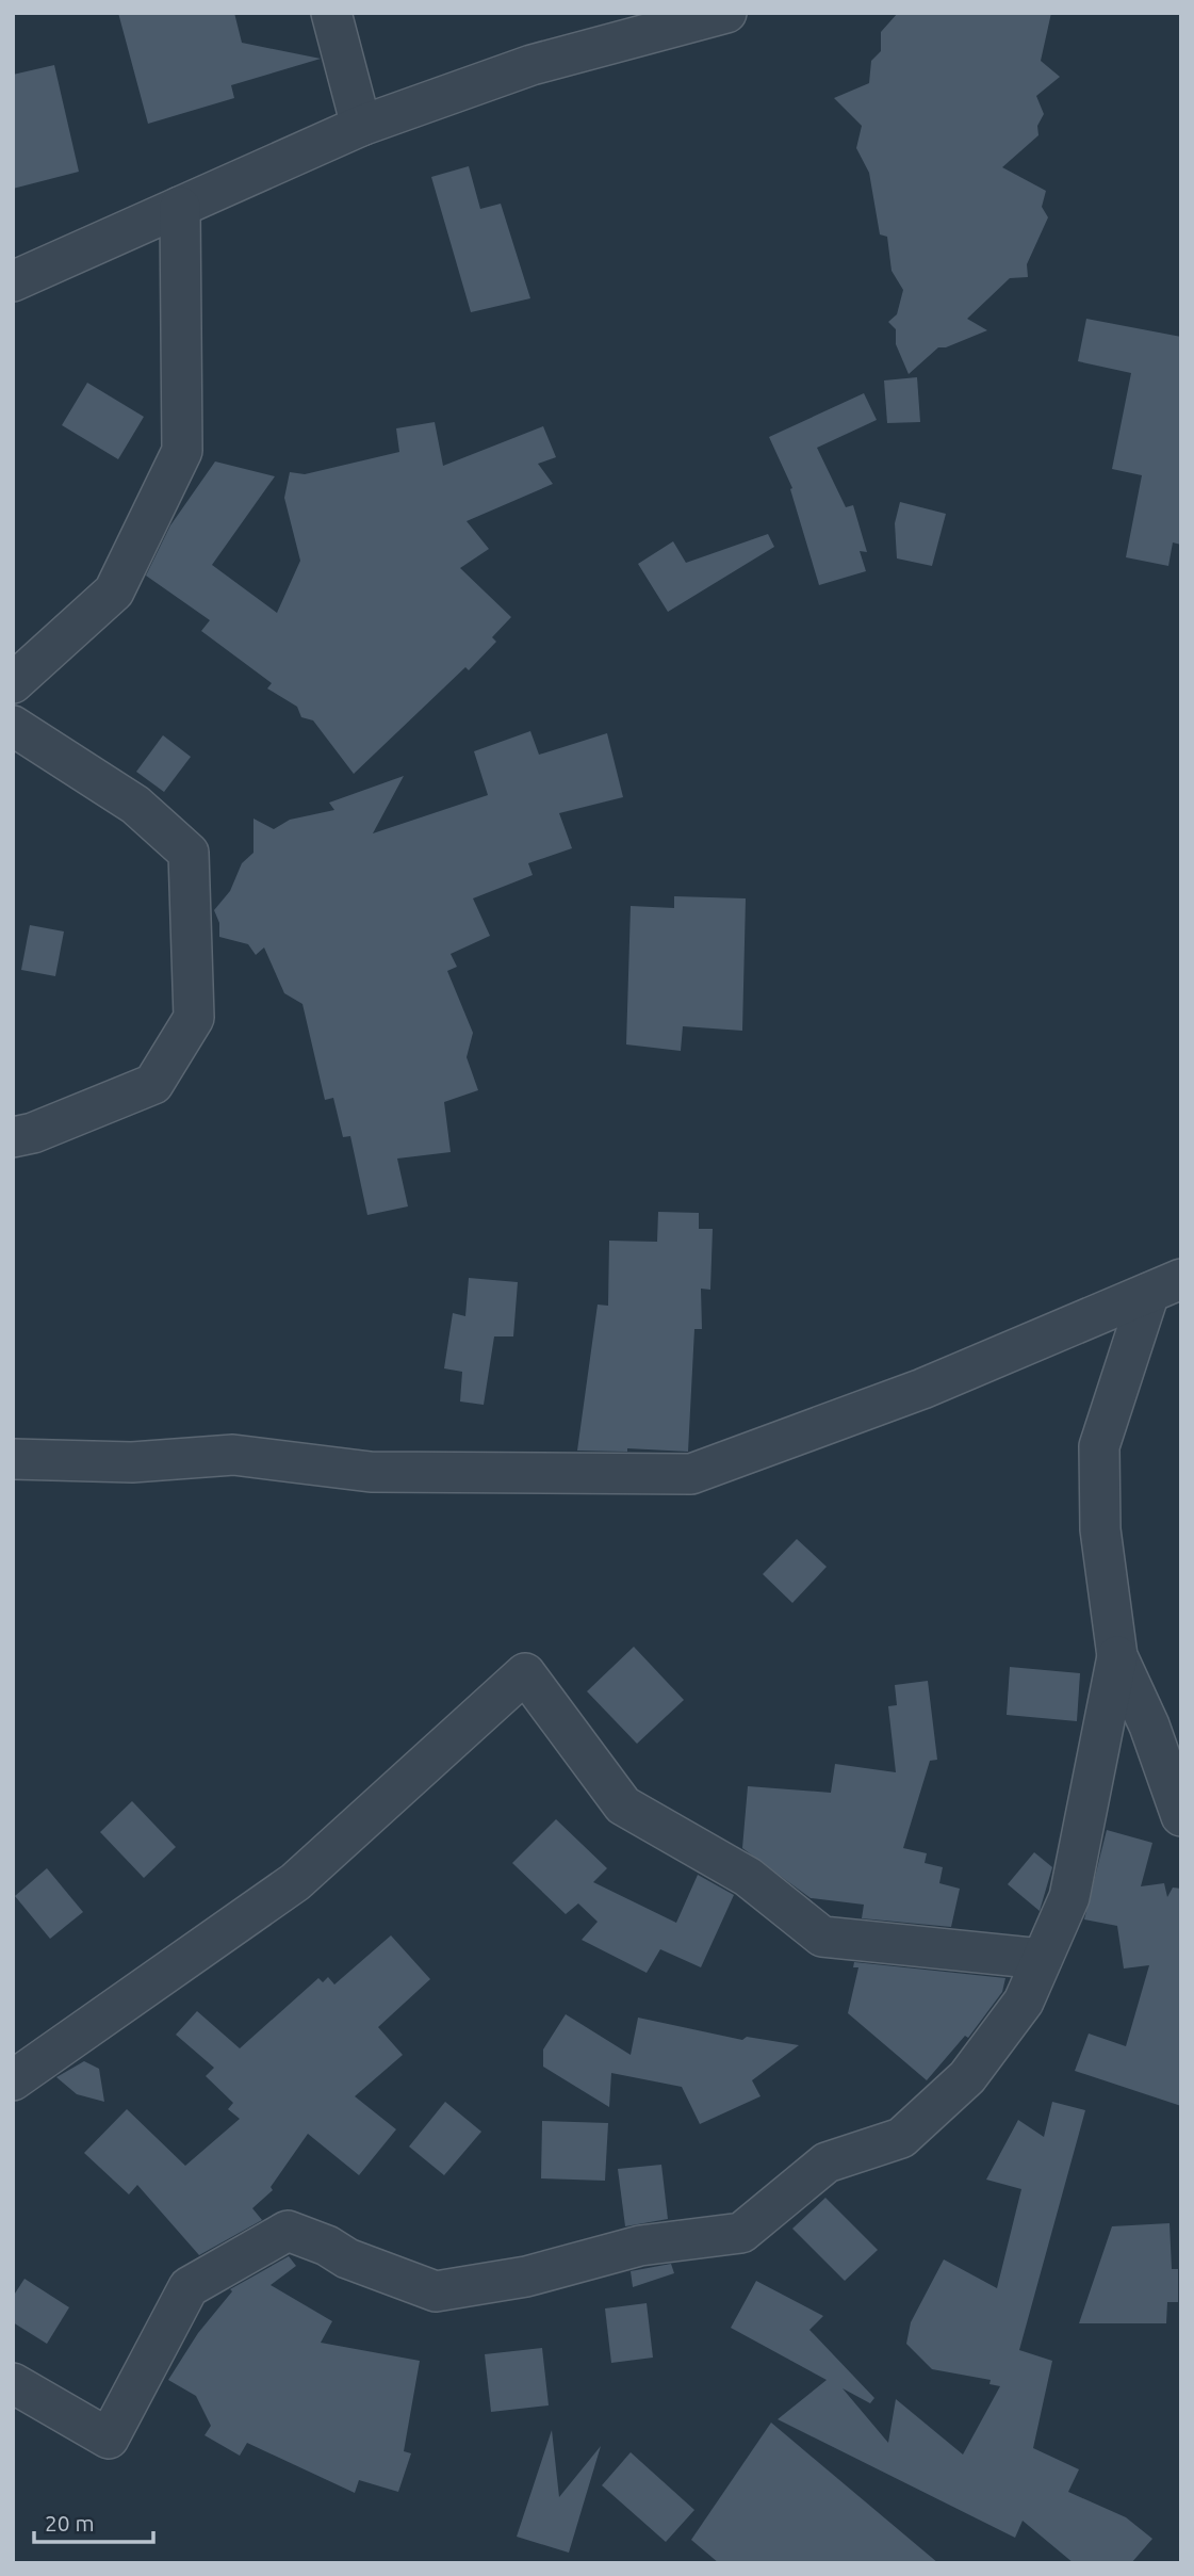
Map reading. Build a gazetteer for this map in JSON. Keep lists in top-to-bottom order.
{
  "scale_bar": "20 m"
}
